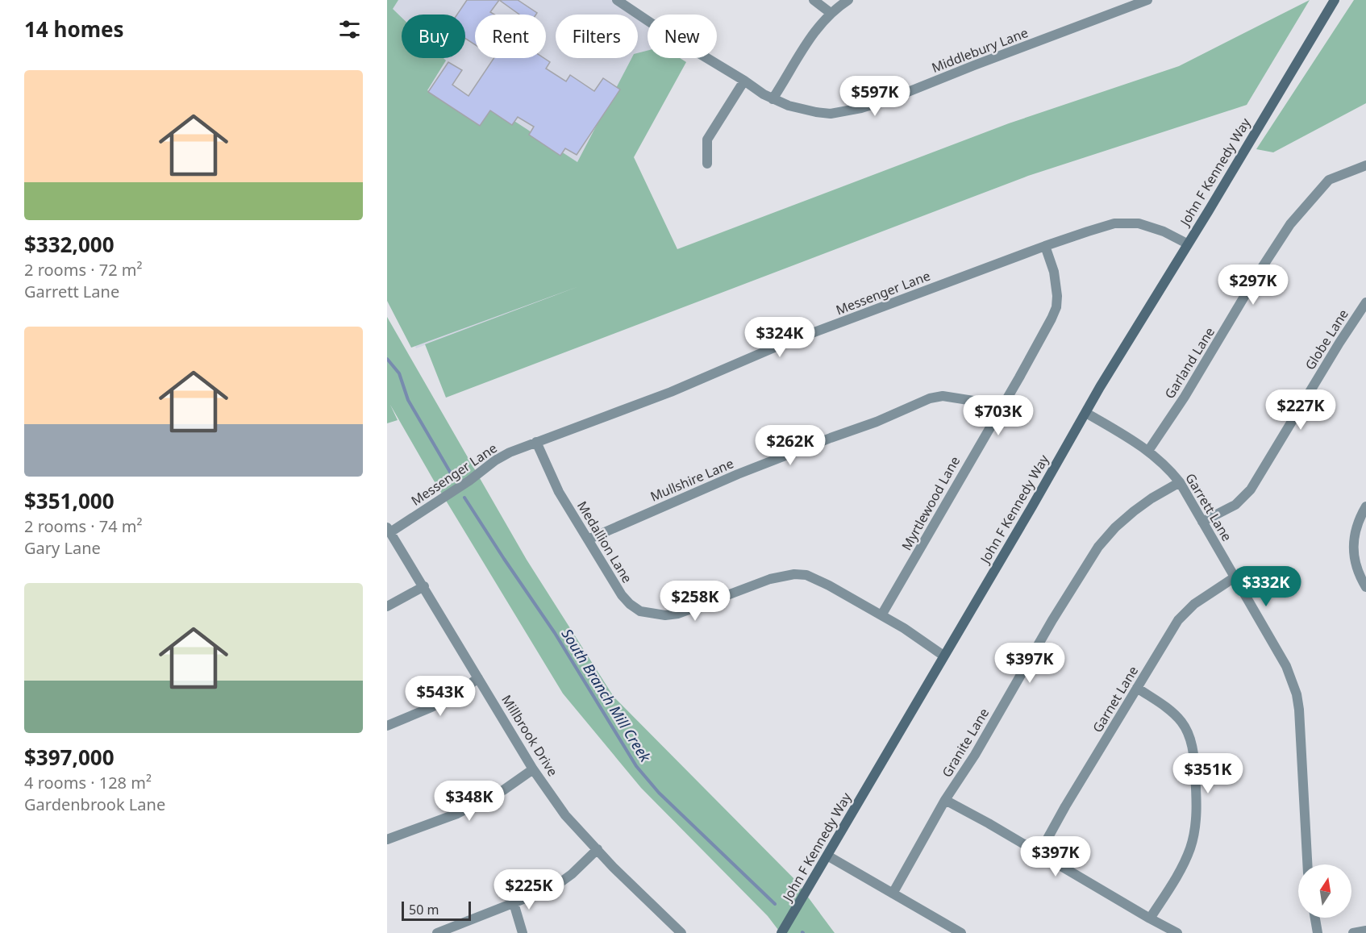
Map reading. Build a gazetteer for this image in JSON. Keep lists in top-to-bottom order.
{
  "streets": {
    "street": [
      "Middlebury Lane",
      "John F Kennedy Way",
      "Messenger Lane",
      "Globe Lane",
      "Garland Lane",
      "Mullshire Lane",
      "Myrtlewood Lane",
      "Garrett Lane",
      "Medallion Lane",
      "Garnet Lane",
      "Millbrook Drive",
      "Granite Lane"
    ]
  },
  "crossings": [
    ["John F Kennedy Way", "Messenger Lane"],
    ["John F Kennedy Way", "Garrett Lane"],
    ["John F Kennedy Way", "Medallion Lane"],
    ["Messenger Lane", "Myrtlewood Lane"],
    ["Messenger Lane", "Medallion Lane"],
    ["Messenger Lane", "Millbrook Drive"],
    ["Globe Lane", "Garrett Lane"],
    ["Garland Lane", "Garrett Lane"],
    ["Mullshire Lane", "Myrtlewood Lane"],
    ["Mullshire Lane", "Medallion Lane"],
    ["Myrtlewood Lane", "Medallion Lane"],
    ["Garrett Lane", "Garnet Lane"],
    ["Garrett Lane", "Granite Lane"]
  ],
  "water": ["South Branch Mill Creek"],
  "scale_bar": "50 m",
  "north": "top",
  "page": {
    "heading": "14 homes",
    "chip": [
      "Buy",
      "Rent",
      "Filters",
      "New"
    ],
    "list": [
      {
        "name": "$332,000",
        "note": "2 rooms · 72 m² · Garrett Lane"
      },
      {
        "name": "$351,000",
        "note": "2 rooms · 74 m² · Gary Lane"
      },
      {
        "name": "$397,000",
        "note": "4 rooms · 128 m² · Gardenbrook Lane"
      }
    ],
    "price": [
      "$597K",
      "$297K",
      "$324K",
      "$227K",
      "$703K",
      "$262K",
      "$332K",
      "$258K",
      "$397K",
      "$543K",
      "$351K",
      "$348K",
      "$397K",
      "$225K"
    ],
    "scale": "50 m"
  }
}
